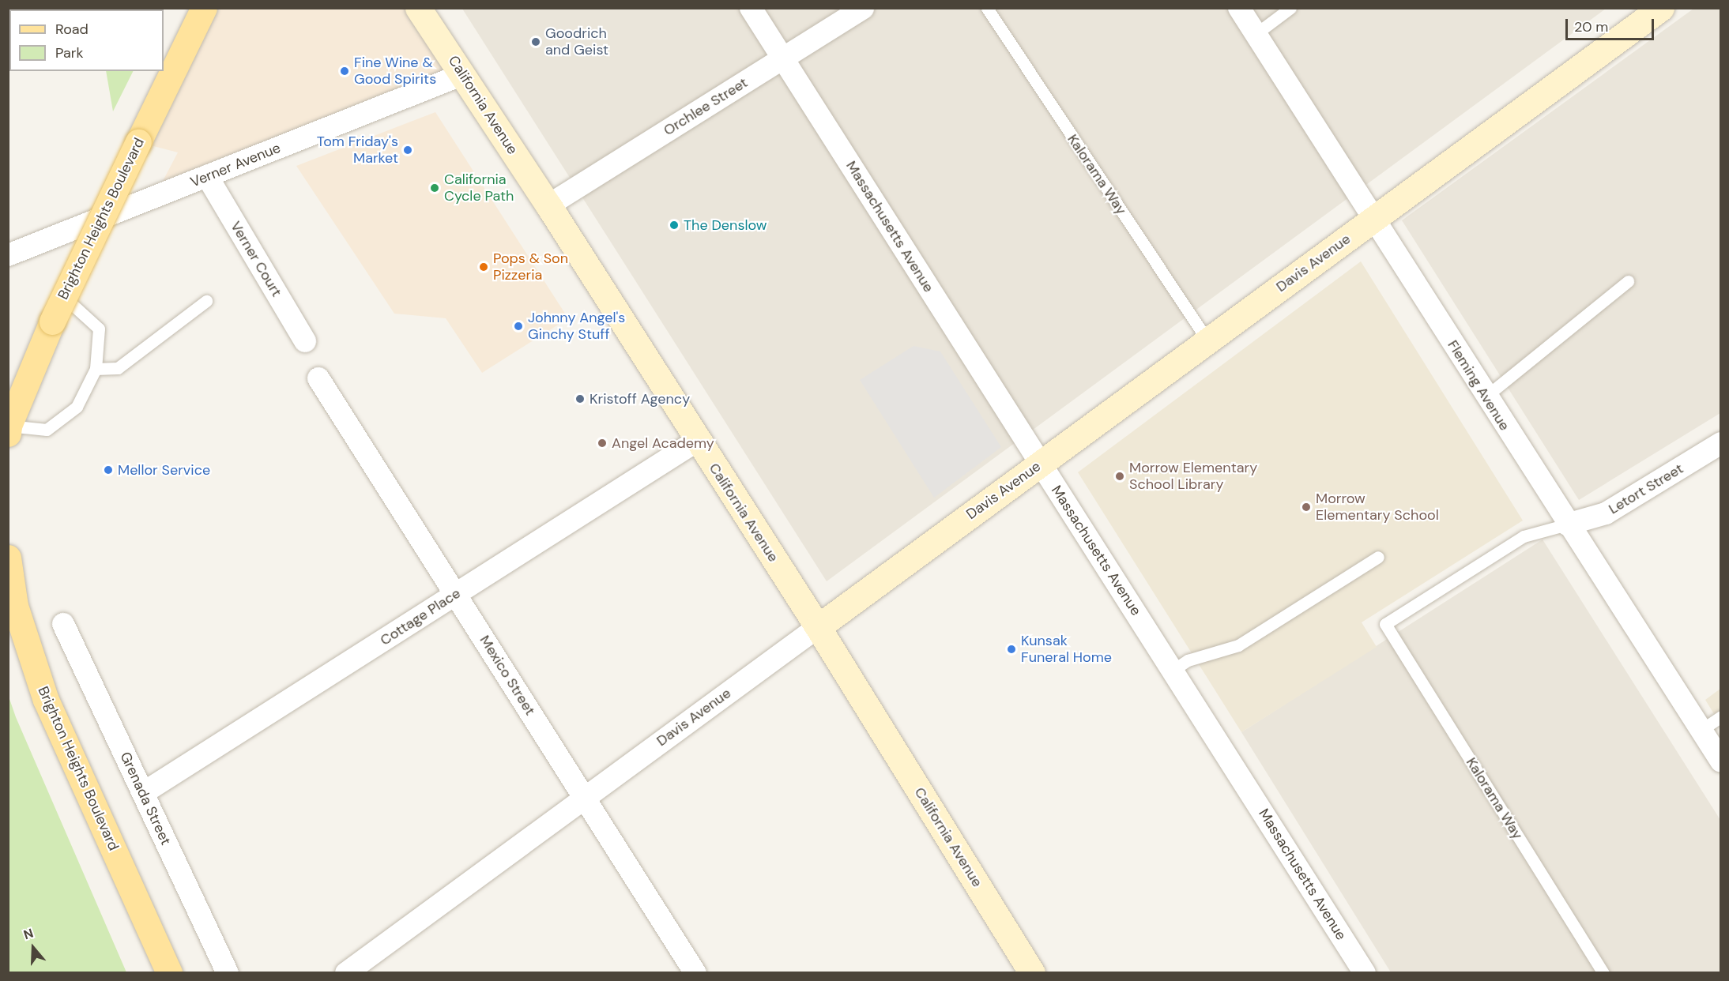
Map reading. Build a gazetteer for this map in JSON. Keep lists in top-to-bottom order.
{
  "streets": {
    "main road": ["Brighton Heights Boulevard"],
    "street": [
      "California Avenue",
      "Orchlee Street",
      "Verner Avenue",
      "Massachusetts Avenue",
      "Verner Court",
      "Davis Avenue",
      "Fleming Avenue",
      "Letort Street",
      "Cottage Place",
      "Mexico Street",
      "Grenada Street"
    ],
    "lane": ["Kalorama Way"]
  },
  "crossings": [
    ["California Avenue", "Orchlee Street"],
    ["California Avenue", "Verner Avenue"],
    ["California Avenue", "Davis Avenue"],
    ["California Avenue", "Cottage Place"],
    ["Orchlee Street", "Massachusetts Avenue"],
    ["Verner Avenue", "Verner Court"],
    ["Kalorama Way", "Davis Avenue"],
    ["Kalorama Way", "Fleming Avenue"],
    ["Kalorama Way", "Letort Street"],
    ["Massachusetts Avenue", "Davis Avenue"],
    ["Davis Avenue", "Fleming Avenue"],
    ["Davis Avenue", "Mexico Street"],
    ["Fleming Avenue", "Letort Street"],
    ["Cottage Place", "Mexico Street"],
    ["Cottage Place", "Grenada Street"]
  ],
  "places": [
    "Goodrich and Geist",
    "Fine Wine & Good Spirits",
    "Tom Friday's Market",
    "California Cycle Path",
    "The Denslow",
    "Pops & Son Pizzeria",
    "Johnny Angel's Ginchy Stuff",
    "Kristoff Agency",
    "Angel Academy",
    "Mellor Service",
    "Morrow Elementary School Library",
    "Morrow Elementary School",
    "Kunsak Funeral Home"
  ],
  "legend": ["Road", "Park"],
  "scale_bar": "20 m",
  "north": "top"
}
